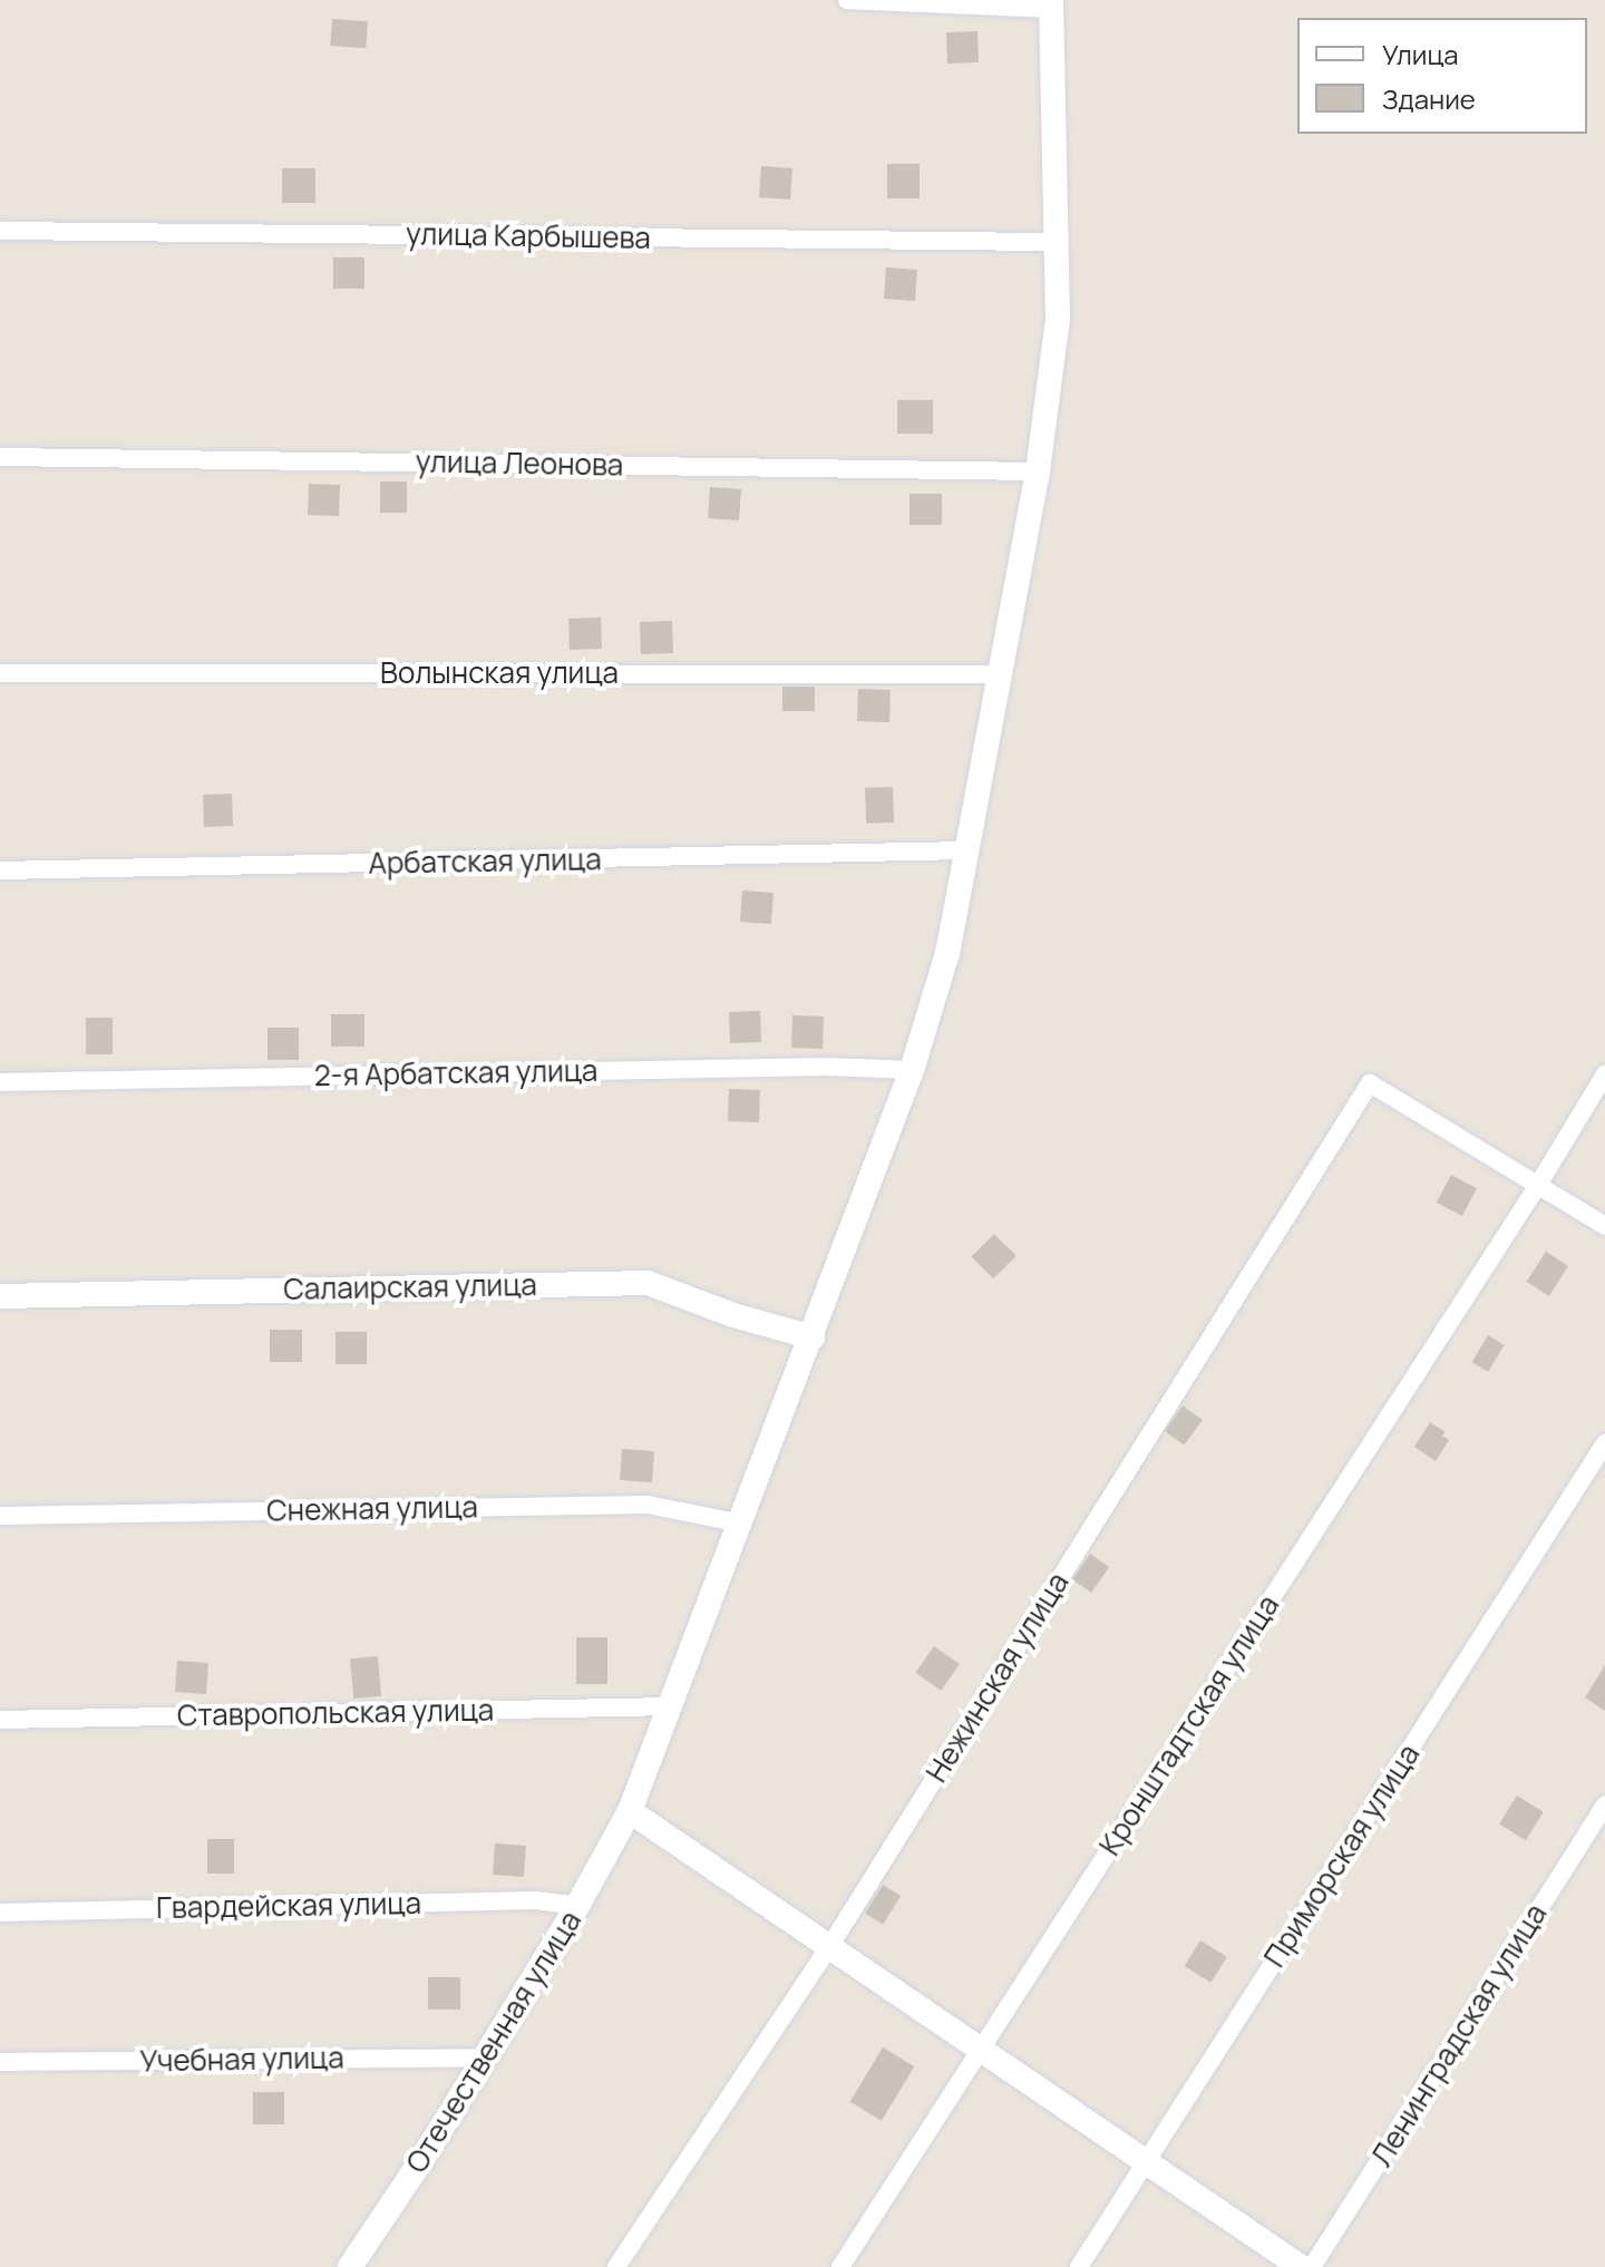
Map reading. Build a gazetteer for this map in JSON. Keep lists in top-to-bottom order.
{
  "streets": {
    "main road": ["Салаирская улица", "Отечественная улица"],
    "street": [
      "улица Карбышева",
      "улица Леонова",
      "Волынская улица",
      "Арбатская улица",
      "2-я Арбатская улица",
      "Снежная улица",
      "Нежинская улица",
      "Ставропольская улица",
      "Кронштадтская улица",
      "Приморская улица",
      "Гвардейская улица",
      "Ленинградская улица",
      "Учебная улица"
    ]
  },
  "crossings": [
    ["улица Карбышева", "Отечественная улица"],
    ["улица Леонова", "Отечественная улица"],
    ["Волынская улица", "Отечественная улица"],
    ["Арбатская улица", "Отечественная улица"],
    ["2-я Арбатская улица", "Отечественная улица"],
    ["Салаирская улица", "Отечественная улица"],
    ["Снежная улица", "Отечественная улица"],
    ["Нежинская улица", "Кронштадтская улица"],
    ["Ставропольская улица", "Отечественная улица"],
    ["Гвардейская улица", "Отечественная улица"],
    ["Отечественная улица", "Учебная улица"]
  ],
  "legend": ["Улица", "Здание"]
}
